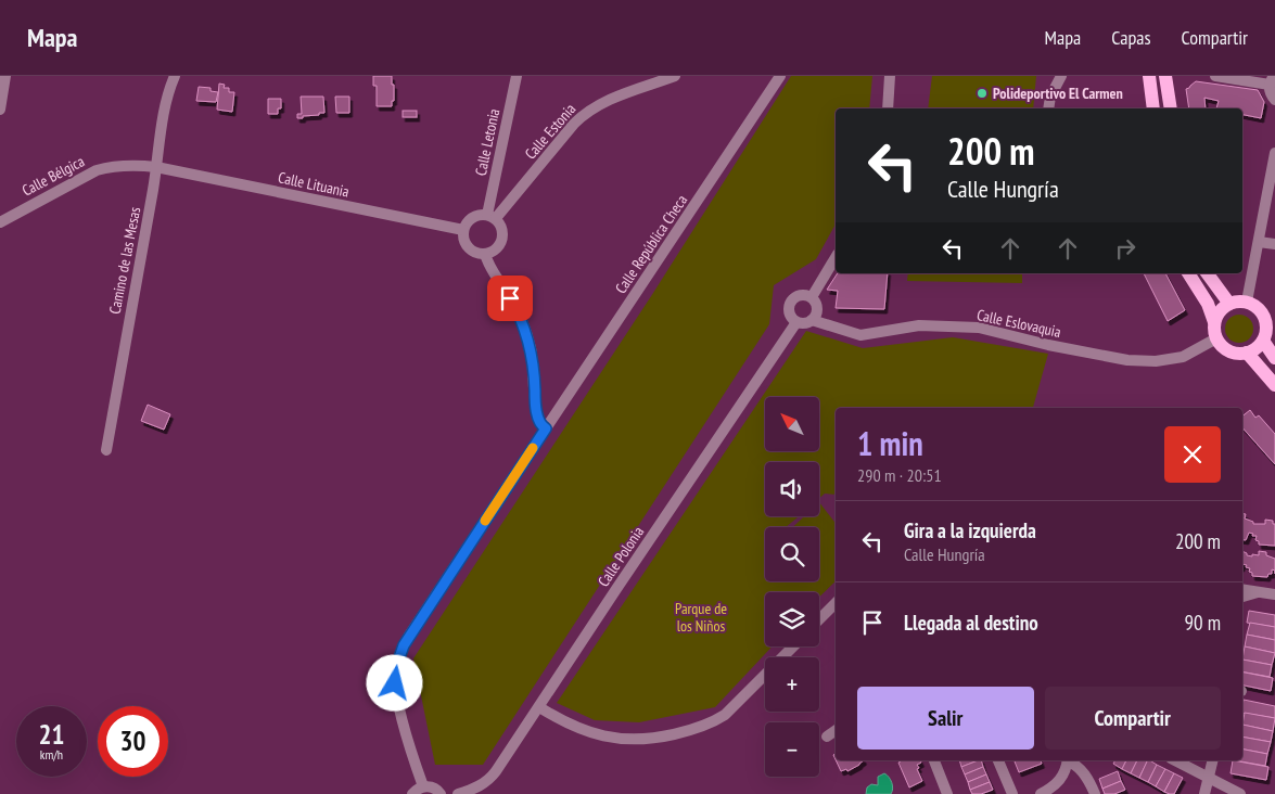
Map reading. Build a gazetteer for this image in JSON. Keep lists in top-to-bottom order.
{
  "streets": {
    "street": [
      "Calle Estonia",
      "Calle Letonia",
      "Calle Bélgica",
      "Calle Lituania",
      "Calle República Checa",
      "Camino de las Mesas",
      "Calle Eslovaquia",
      "Calle Polonia"
    ]
  },
  "crossings": [
    ["Calle Estonia", "Calle Letonia"],
    ["Calle Estonia", "Calle Lituania"],
    ["Calle Letonia", "Calle Lituania"],
    ["Calle Bélgica", "Calle Lituania"],
    ["Calle Bélgica", "Camino de las Mesas"],
    ["Calle Lituania", "Camino de las Mesas"],
    ["Calle Eslovaquia", "Calle Polonia"]
  ],
  "parks": ["Parque de los Niños"],
  "places": ["Polideportivo El Carmen"],
  "north": "top left",
  "page": {
    "header": "Mapa",
    "nav": ["Mapa", "Capas", "Compartir"],
    "turn": ["200 m", "Calle Hungría"],
    "map_buttons": ["+", "−"],
    "heading": ["1 min", "290 m · 20:51"],
    "list": [
      {
        "name": "Gira a la izquierda",
        "note": "Calle Hungría",
        "value": "200 m"
      },
      {
        "name": "Llegada al destino",
        "value": "90 m"
      }
    ],
    "buttons": ["Salir", "Compartir"],
    "speed": "21 km/h",
    "limit": "30"
  }
}
